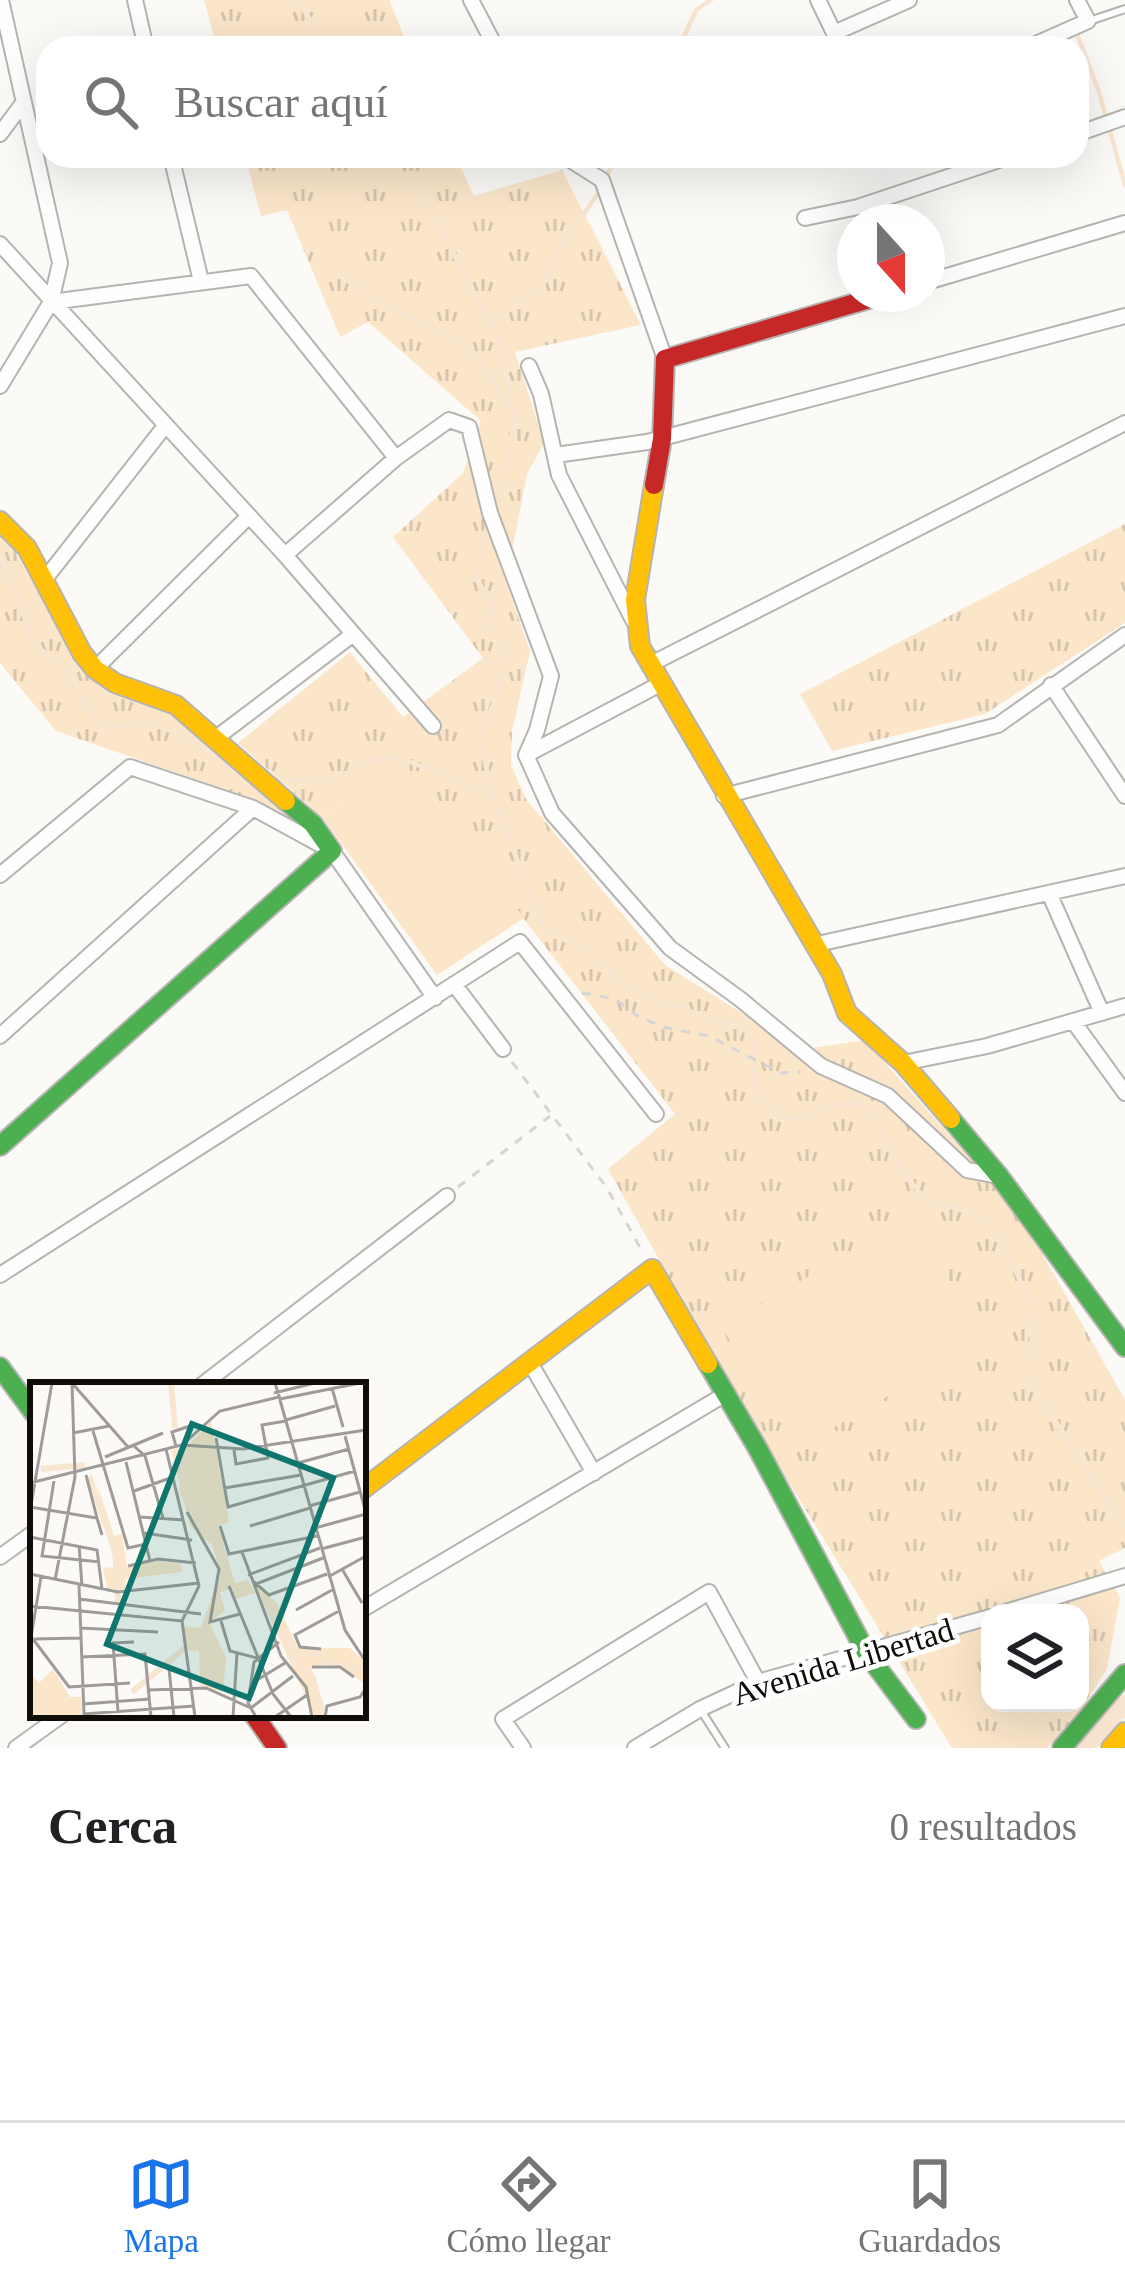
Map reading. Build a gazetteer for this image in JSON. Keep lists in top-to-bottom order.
{
  "streets": {
    "street": ["Avenida Libertad"]
  },
  "north": "bottom",
  "page": {
    "search": "Buscar aquí",
    "heading": ["Cerca", "0 resultados"],
    "nav": ["Mapa", "Cómo llegar", "Guardados"]
  }
}
